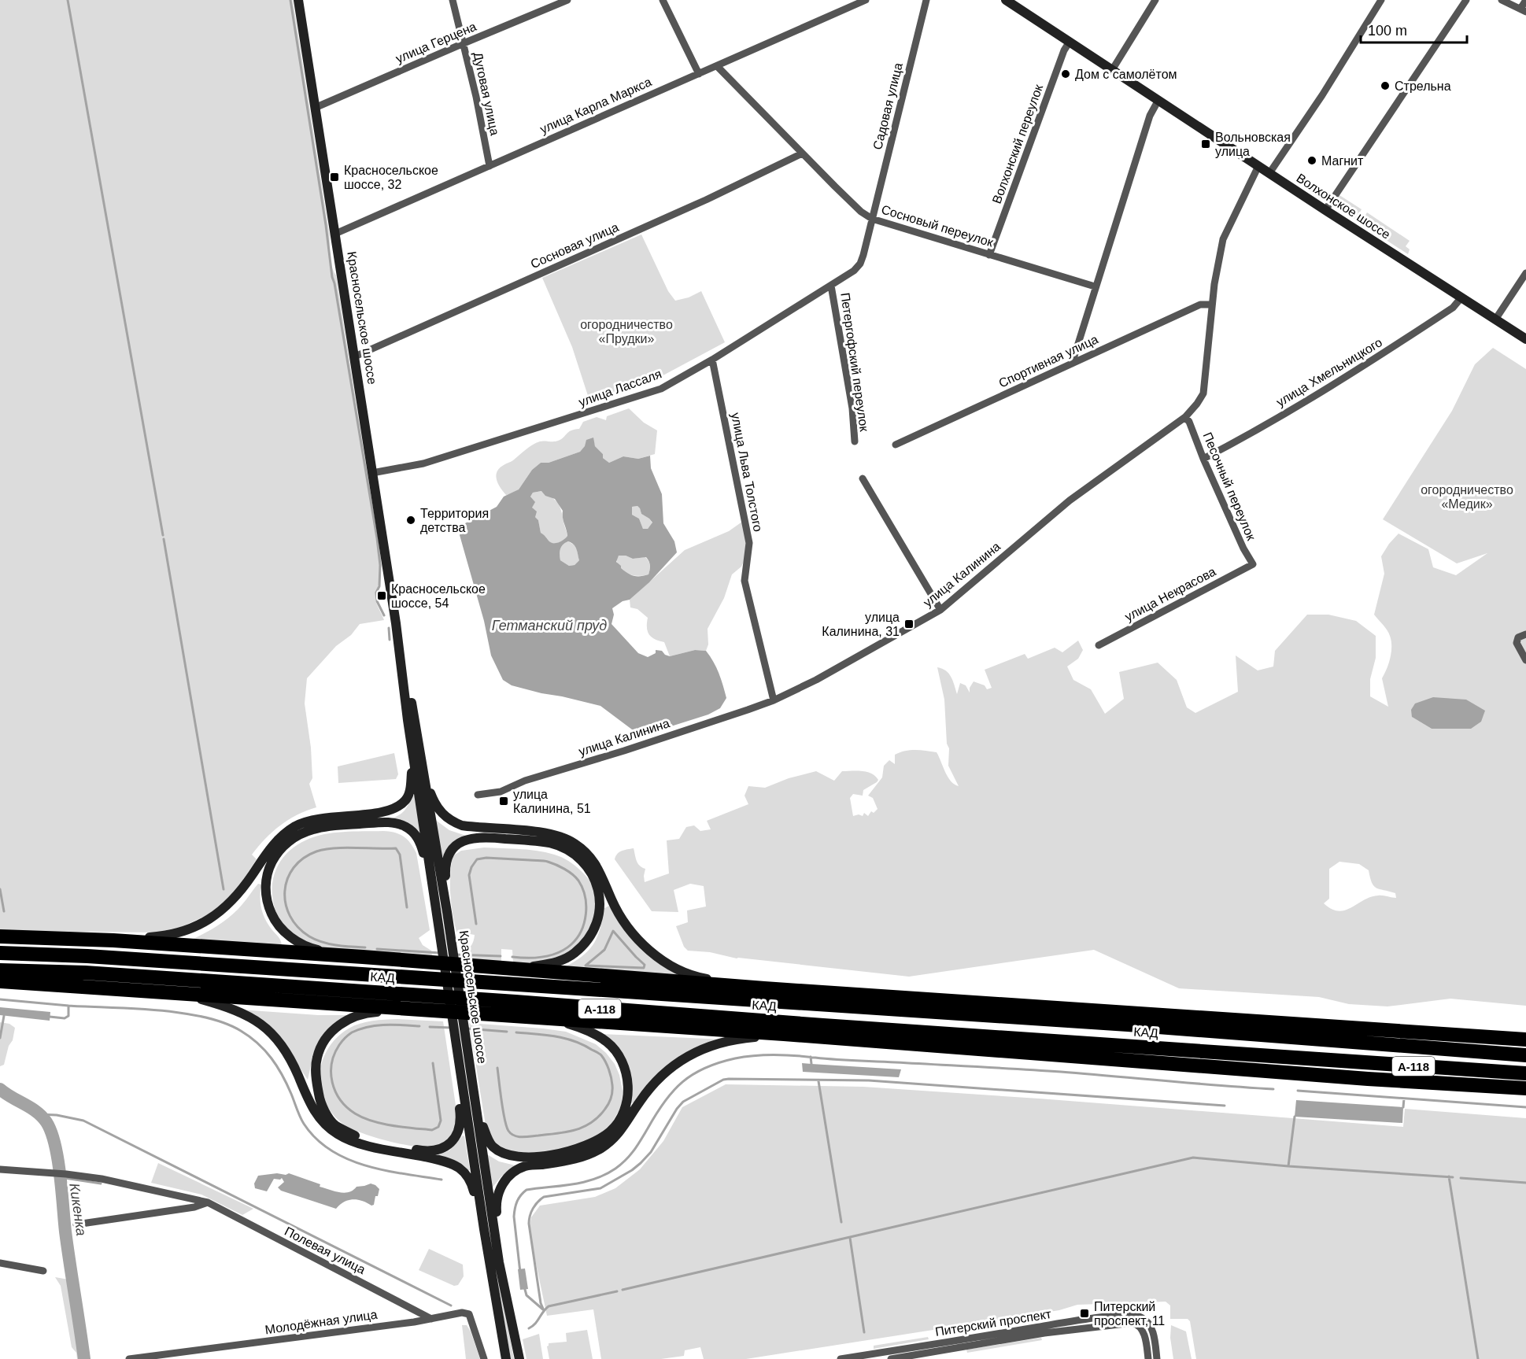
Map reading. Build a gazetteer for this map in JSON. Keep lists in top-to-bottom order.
{
  "streets": {
    "highway": ["КАД", "А-118"],
    "main road": ["Волхонское шоссе", "Красносельское шоссе"],
    "street": [
      "улица Герцена",
      "Дуговая улица",
      "улица Карла Маркса",
      "Садовая улица",
      "Волхонский переулок",
      "Сосновый переулок",
      "Сосновая улица",
      "Спортивная улица",
      "Петергофский переулок",
      "улица Хмельницкого",
      "улица Лассаля",
      "улица Льва Толстого",
      "Песочный переулок",
      "улица Калинина",
      "улица Некрасова",
      "Полевая улица",
      "Молодёжная улица",
      "Питерский проспект"
    ]
  },
  "crossings": [
    ["улица Герцена", "Дуговая улица"],
    ["улица Герцена", "Красносельское шоссе"],
    ["Дуговая улица", "улица Карла Маркса"],
    ["улица Карла Маркса", "Сосновый переулок"],
    ["улица Карла Маркса", "Красносельское шоссе"],
    ["Садовая улица", "Сосновый переулок"],
    ["Садовая улица", "улица Лассаля"],
    ["Волхонский переулок", "Волхонское шоссе"],
    ["Волхонский переулок", "Сосновый переулок"],
    ["Волхонское шоссе", "улица Хмельницкого"],
    ["Волхонское шоссе", "улица Калинина"],
    ["Сосновый переулок", "Сосновая улица"],
    ["Сосновый переулок", "улица Лассаля"],
    ["Сосновая улица", "Красносельское шоссе"],
    ["Красносельское шоссе", "улица Лассаля"],
    ["Спортивная улица", "улица Калинина"],
    ["Петергофский переулок", "улица Лассаля"],
    ["улица Хмельницкого", "Песочный переулок"],
    ["улица Лассаля", "улица Льва Толстого"],
    ["улица Льва Толстого", "улица Калинина"],
    ["Песочный переулок", "улица Калинина"],
    ["Песочный переулок", "улица Некрасова"],
    ["Полевая улица", "Молодёжная улица"]
  ],
  "water": ["Гетманский пруд", "Кикенка"],
  "parks": ["огородничество «Прудки»", "огородничество «Медик»"],
  "places": {
    "other": [
      "Дом с самолётом",
      "Стрельна",
      "Магнит",
      "Территория детства"
    ],
    "transit": [
      "Вольновская улица",
      "Красносельское шоссе, 32",
      "Красносельское шоссе, 54",
      "улица Калинина, 31",
      "улица Калинина, 51",
      "Питерский проспект, 11"
    ]
  },
  "scale_bar": "100 m"
}
